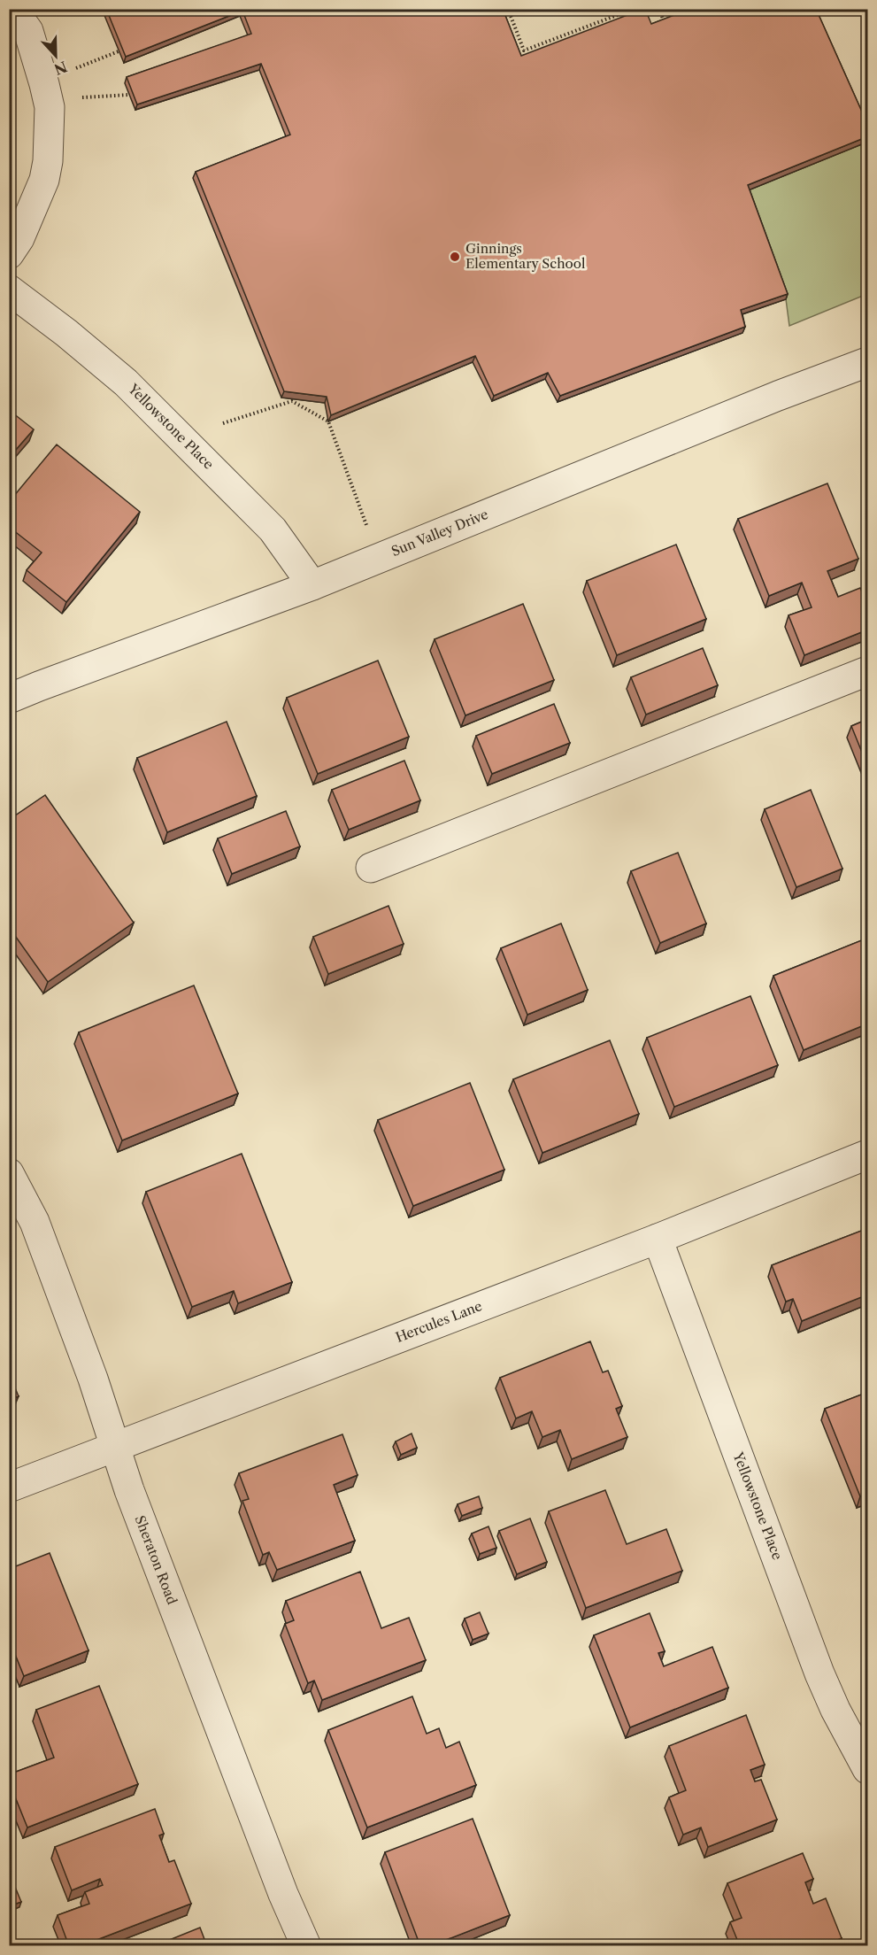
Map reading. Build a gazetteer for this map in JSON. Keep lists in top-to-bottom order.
{
  "streets": {
    "street": [
      "Yellowstone Place",
      "Sun Valley Drive",
      "Hercules Lane",
      "Sheraton Road"
    ]
  },
  "crossings": [
    ["Yellowstone Place", "Sun Valley Drive"],
    ["Yellowstone Place", "Hercules Lane"],
    ["Hercules Lane", "Sheraton Road"]
  ],
  "places": ["Ginnings Elementary School"],
  "north": "bottom"
}
